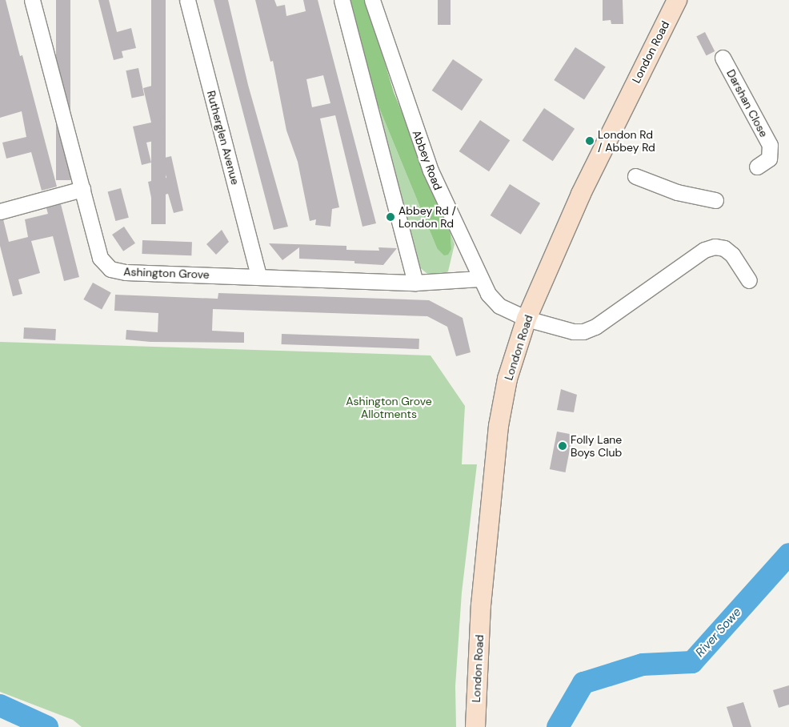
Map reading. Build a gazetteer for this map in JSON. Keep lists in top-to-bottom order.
{
  "streets": {
    "main road": ["London Road"],
    "street": [
      "Darshan Close",
      "Rutherglen Avenue",
      "Abbey Road",
      "Ashington Grove"
    ]
  },
  "crossings": [
    ["London Road", "Abbey Road"],
    ["Rutherglen Avenue", "Ashington Grove"],
    ["Abbey Road", "Ashington Grove"]
  ],
  "water": ["River Sowe"],
  "parks": ["Ashington Grove Allotments"],
  "places": ["London Rd / Abbey Rd", "Abbey Rd / London Rd", "Folly Lane Boys Club"]
}
